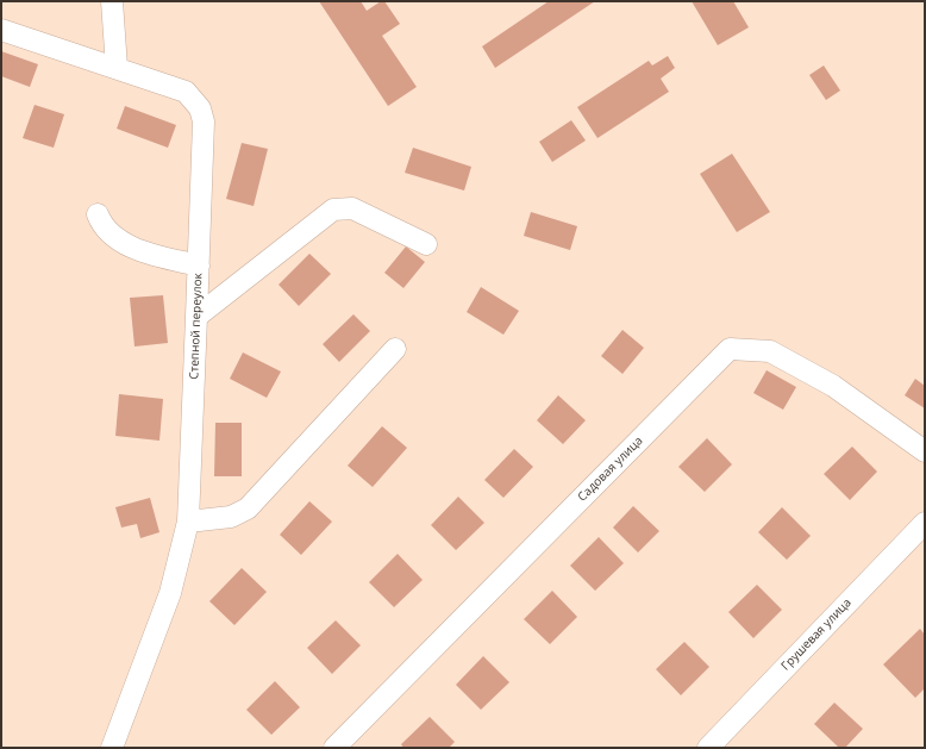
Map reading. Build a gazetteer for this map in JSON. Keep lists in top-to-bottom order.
{
  "streets": {
    "street": ["Степной переулок", "Садовая улица", "Грушевая улица"]
  }
}
